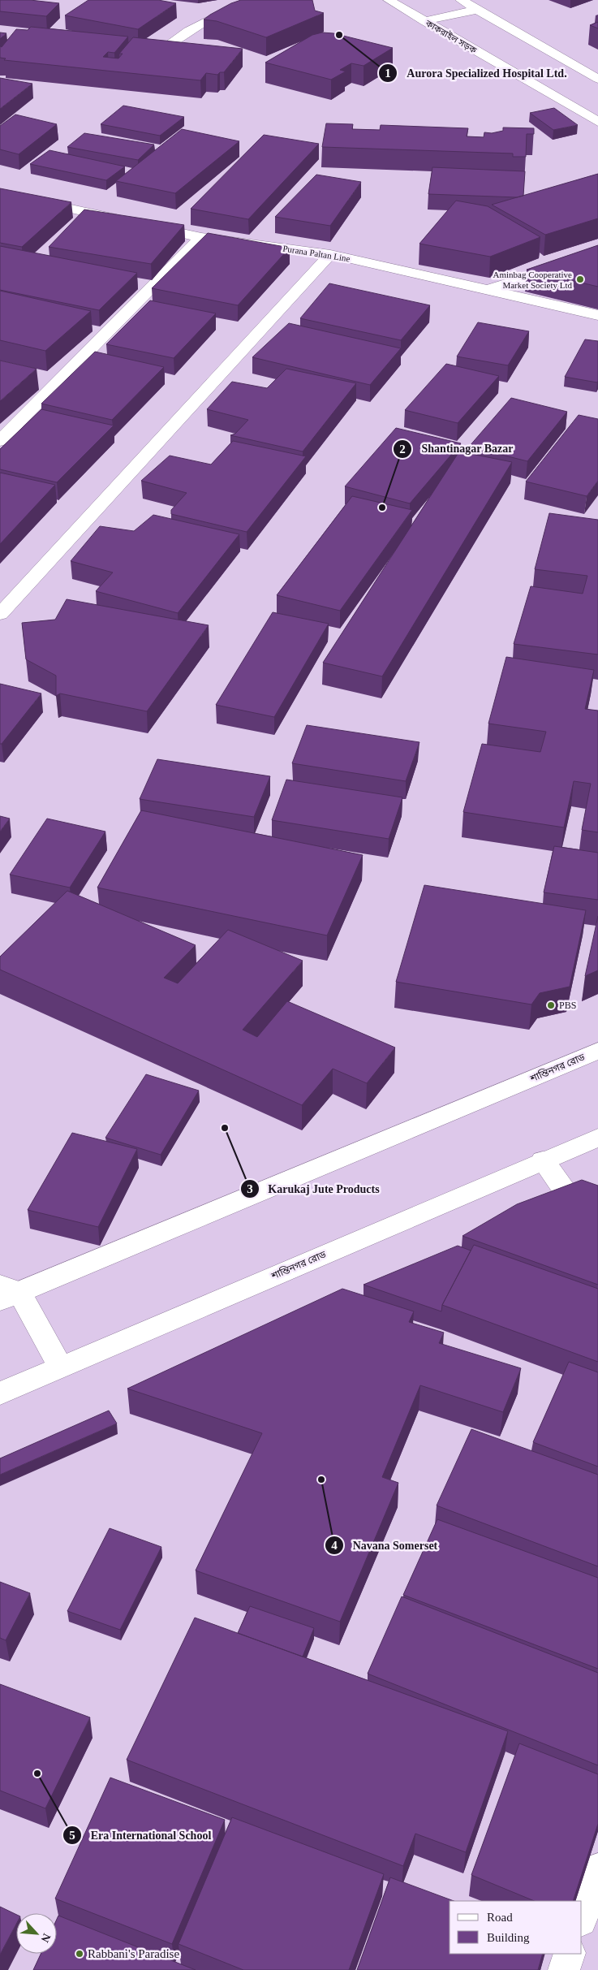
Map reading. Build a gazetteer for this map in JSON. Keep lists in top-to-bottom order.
{
  "streets": {
    "main road": ["কাকরাইল সড়ক", "Purana Paltan Line", "শান্তিনগর রোড"]
  },
  "places": [
    "Aurora Specialized Hospital Ltd.",
    "Aminbag Cooperative Market Society Ltd",
    "Shantinagar Bazar",
    "PBS",
    "Karukaj Jute Products",
    "Navana Somerset",
    "Era International School",
    "Rabbani's Paradise"
  ],
  "legend": ["Road", "Building"],
  "north": "bottom right"
}
